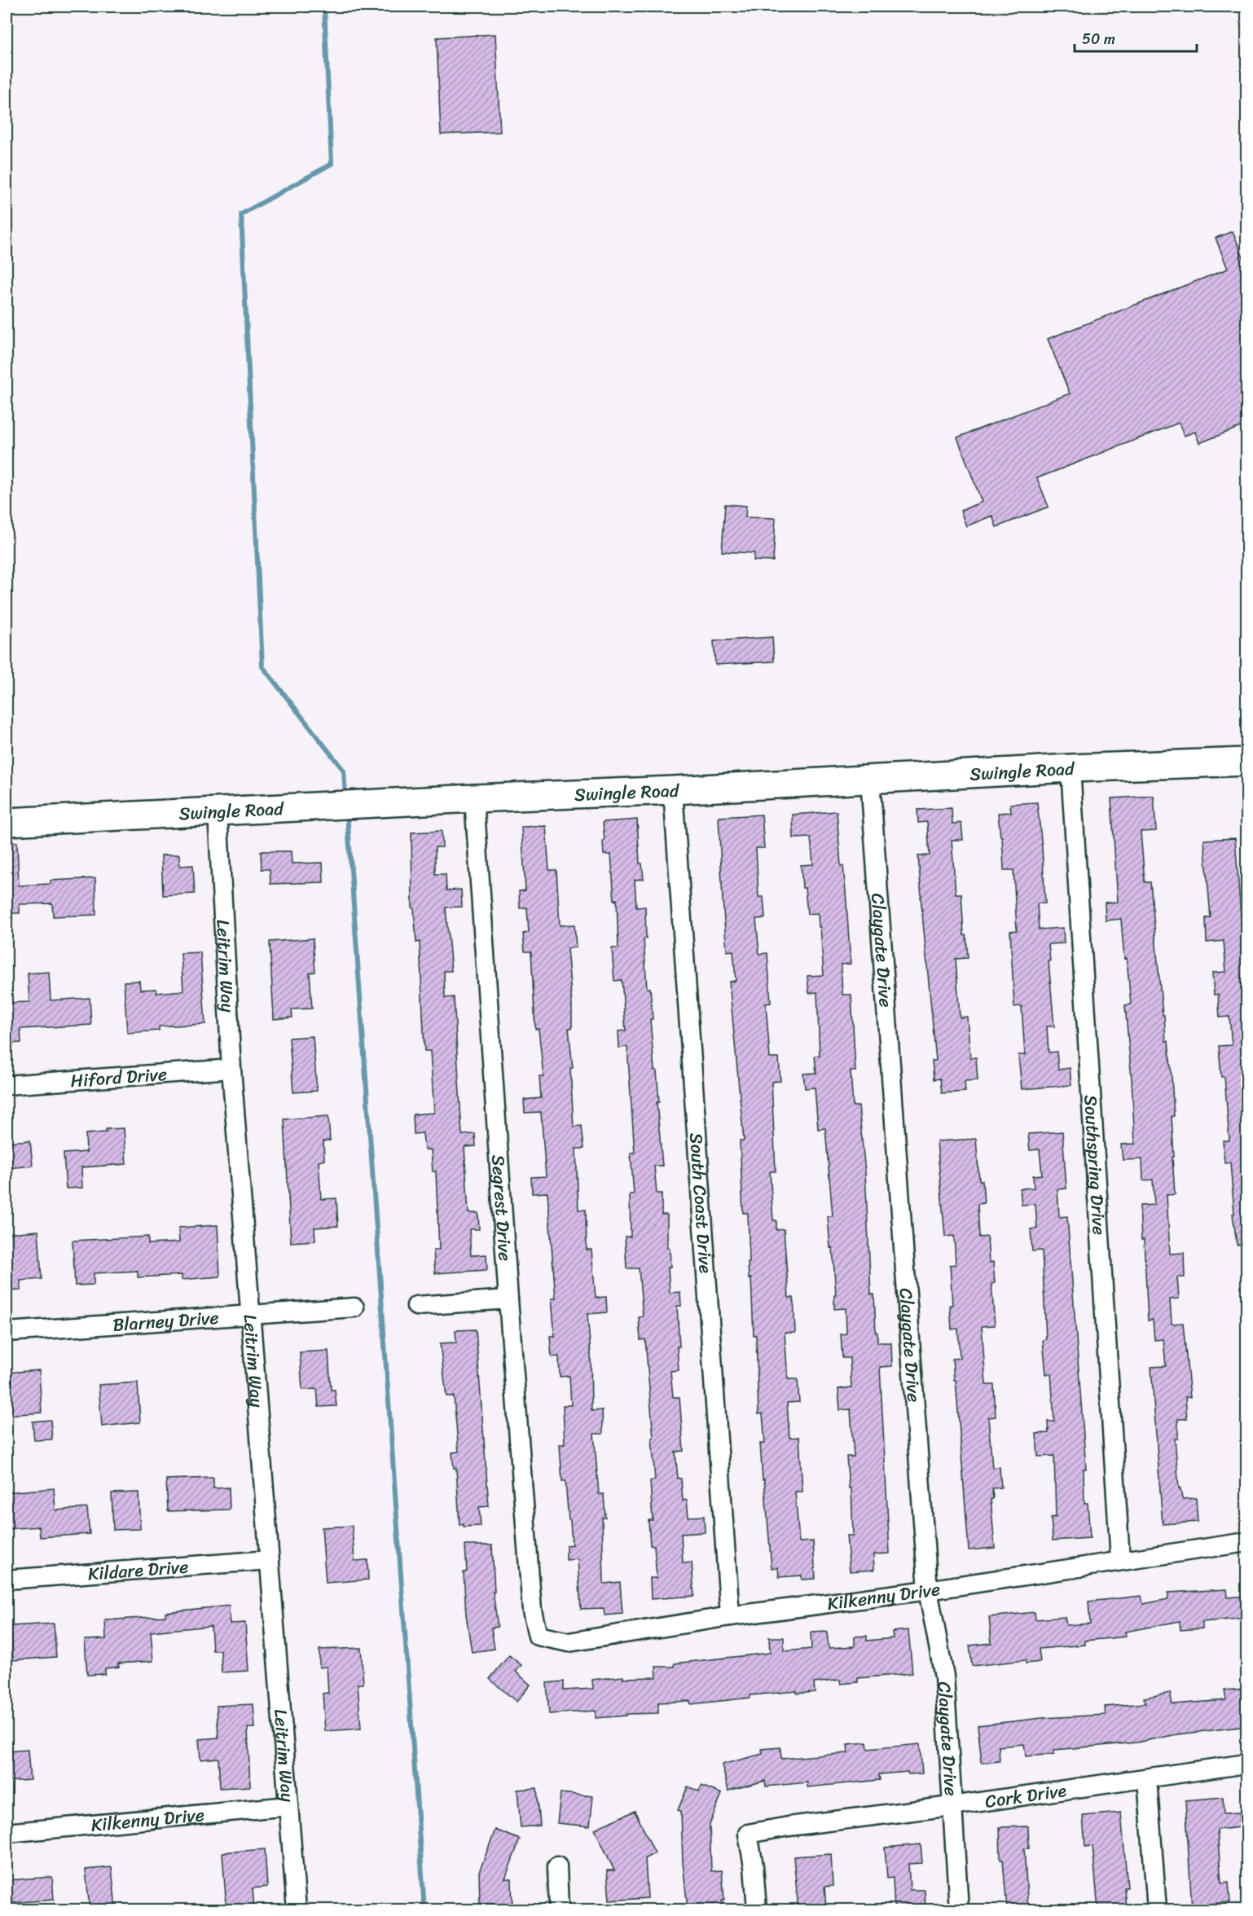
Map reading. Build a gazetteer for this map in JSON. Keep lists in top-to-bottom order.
{
  "streets": {
    "street": [
      "Swingle Road",
      "Claygate Drive",
      "Leitrim Way",
      "Hiford Drive",
      "Southspring Drive",
      "South Coast Drive",
      "Segrest Drive",
      "Blarney Drive",
      "Kildare Drive",
      "Kilkenny Drive",
      "Cork Drive"
    ]
  },
  "crossings": [
    ["Swingle Road", "Claygate Drive"],
    ["Swingle Road", "Leitrim Way"],
    ["Swingle Road", "Southspring Drive"],
    ["Swingle Road", "South Coast Drive"],
    ["Swingle Road", "Segrest Drive"],
    ["Claygate Drive", "Kilkenny Drive"],
    ["Claygate Drive", "Cork Drive"],
    ["Leitrim Way", "Hiford Drive"],
    ["Leitrim Way", "Blarney Drive"],
    ["Leitrim Way", "Kildare Drive"],
    ["Leitrim Way", "Kilkenny Drive"],
    ["Southspring Drive", "Kilkenny Drive"],
    ["South Coast Drive", "Kilkenny Drive"],
    ["Segrest Drive", "Kilkenny Drive"]
  ],
  "scale_bar": "50 m"
}
